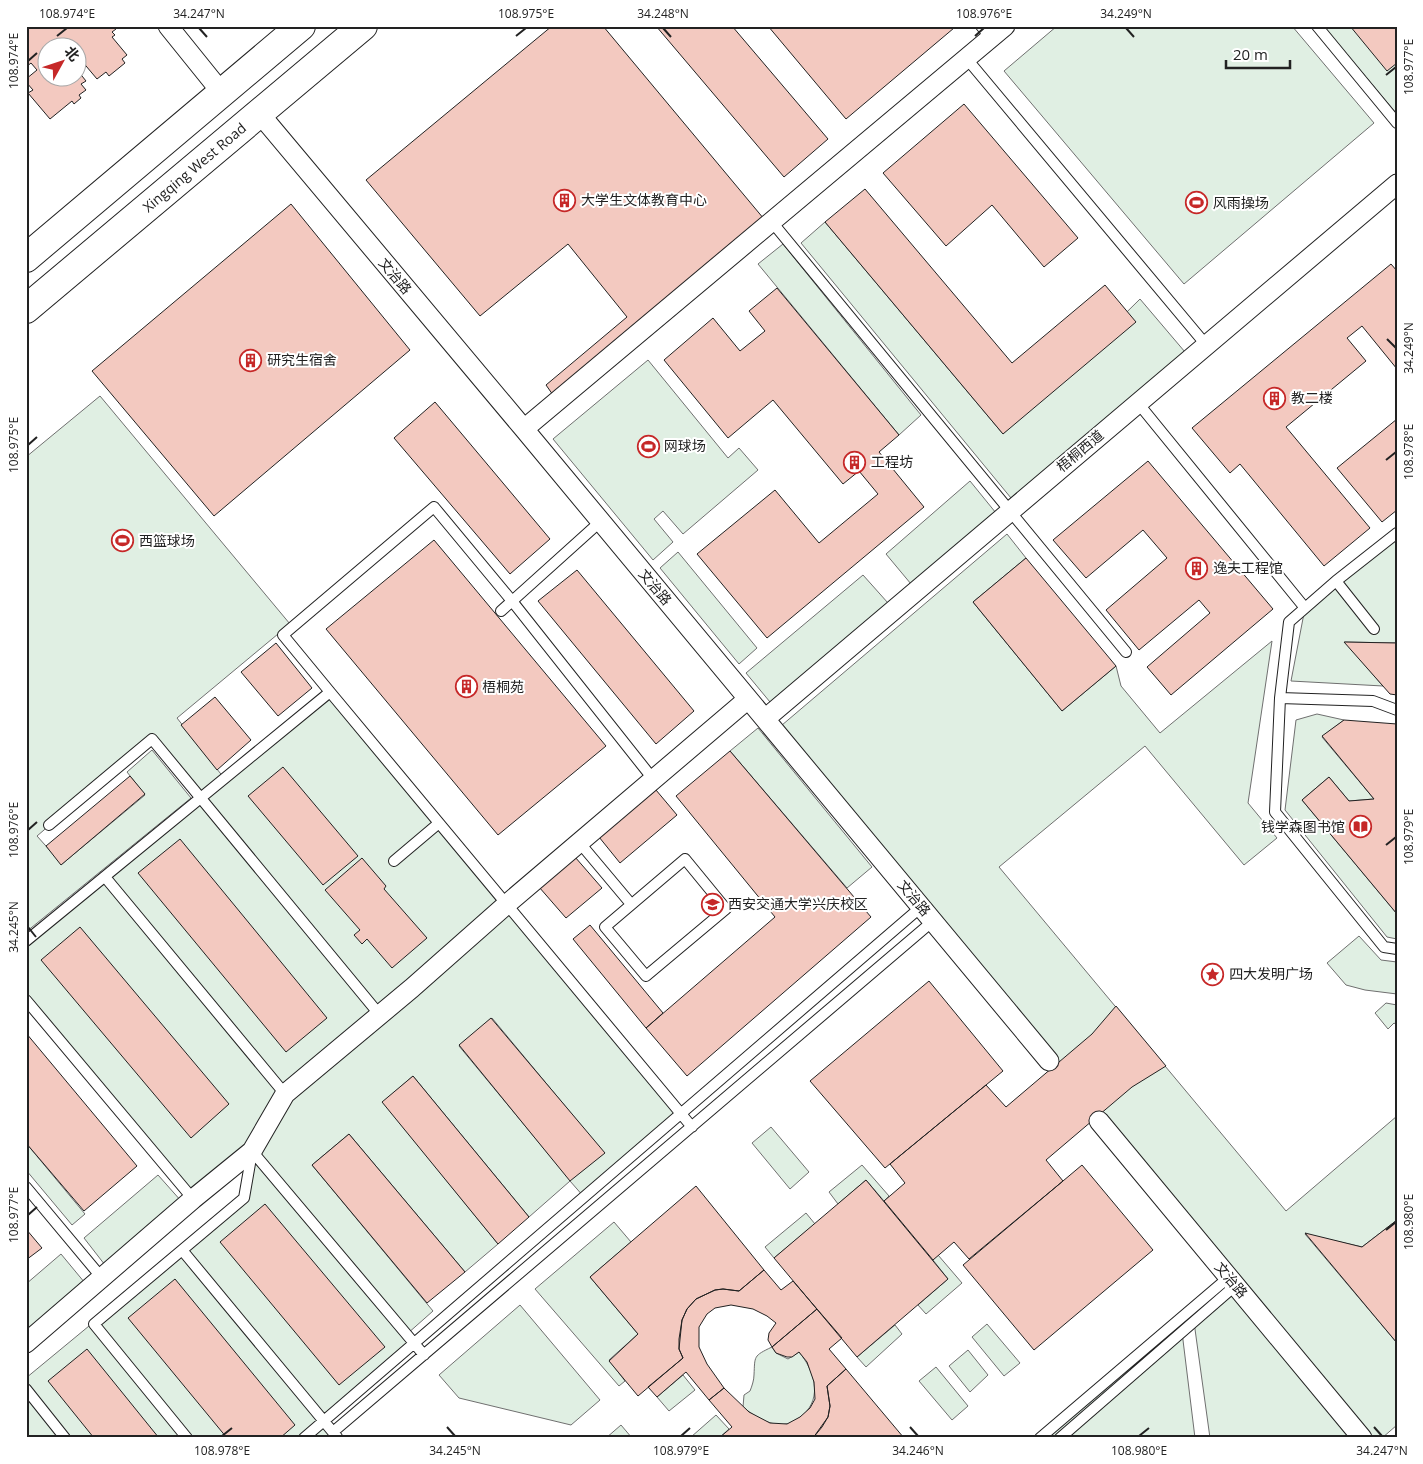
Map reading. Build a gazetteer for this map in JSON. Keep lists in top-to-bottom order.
{
  "streets": {
    "main road": ["Xingqing West Road"],
    "street": ["文治路", "梧桐西道"]
  },
  "crossings": [
    ["Xingqing West Road", "文治路"],
    ["文治路", "梧桐西道"]
  ],
  "places": {
    "building": [
      "大学生文体教育中心",
      "研究生宿舍",
      "教二楼",
      "工程坊",
      "逸夫工程馆",
      "梧桐苑"
    ],
    "sports": ["风雨操场", "网球场", "西篮球场"],
    "library": ["钱学森图书馆"],
    "school or university": ["西安交通大学兴庆校区"],
    "place": ["四大发明广场"]
  },
  "scale_bar": "20 m",
  "north": "top right",
  "coordinates": [
    "108.974°E",
    "34.247°N",
    "108.975°E",
    "34.248°N",
    "108.976°E",
    "34.249°N",
    "108.977°E",
    "108.978°E",
    "108.979°E",
    "34.245°N",
    "108.980°E",
    "34.246°N"
  ]
}
